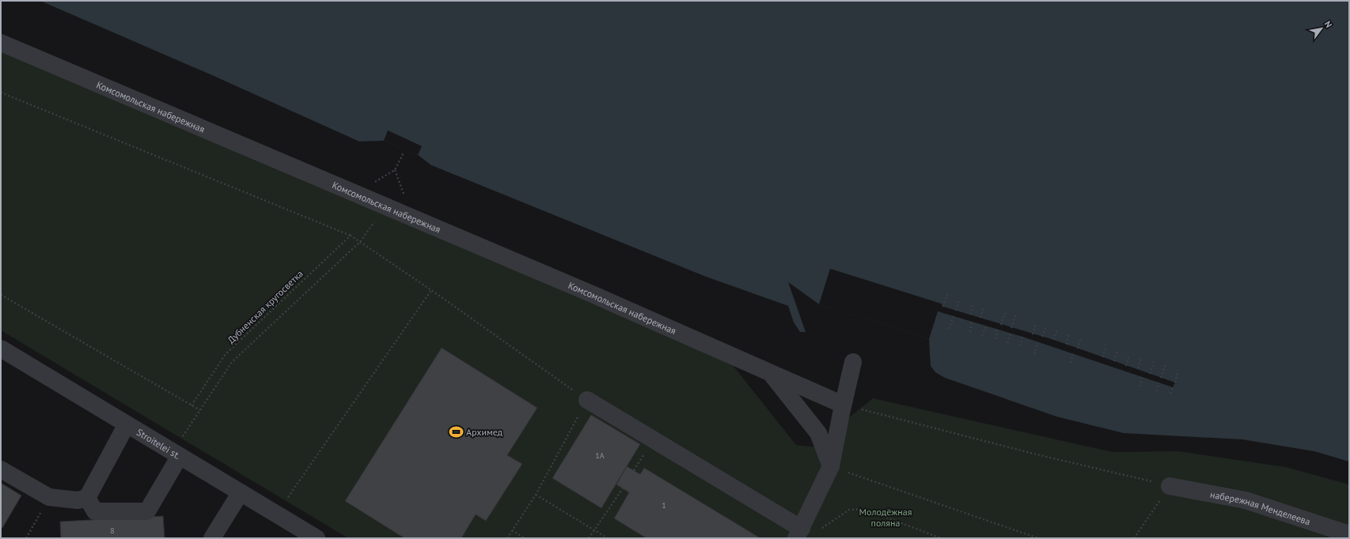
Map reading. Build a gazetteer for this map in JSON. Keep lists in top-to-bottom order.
{
  "streets": {
    "street": ["Комсомольская набережная", "Stroitelei st.", "набережная Менделеева"],
    "path": ["Дубненская кругосветка"]
  },
  "parks": ["Молодёжная поляна"],
  "places": {
    "sports": ["Архимед"]
  },
  "house_numbers": ["1А", "1", "8"],
  "north": "top right"
}
